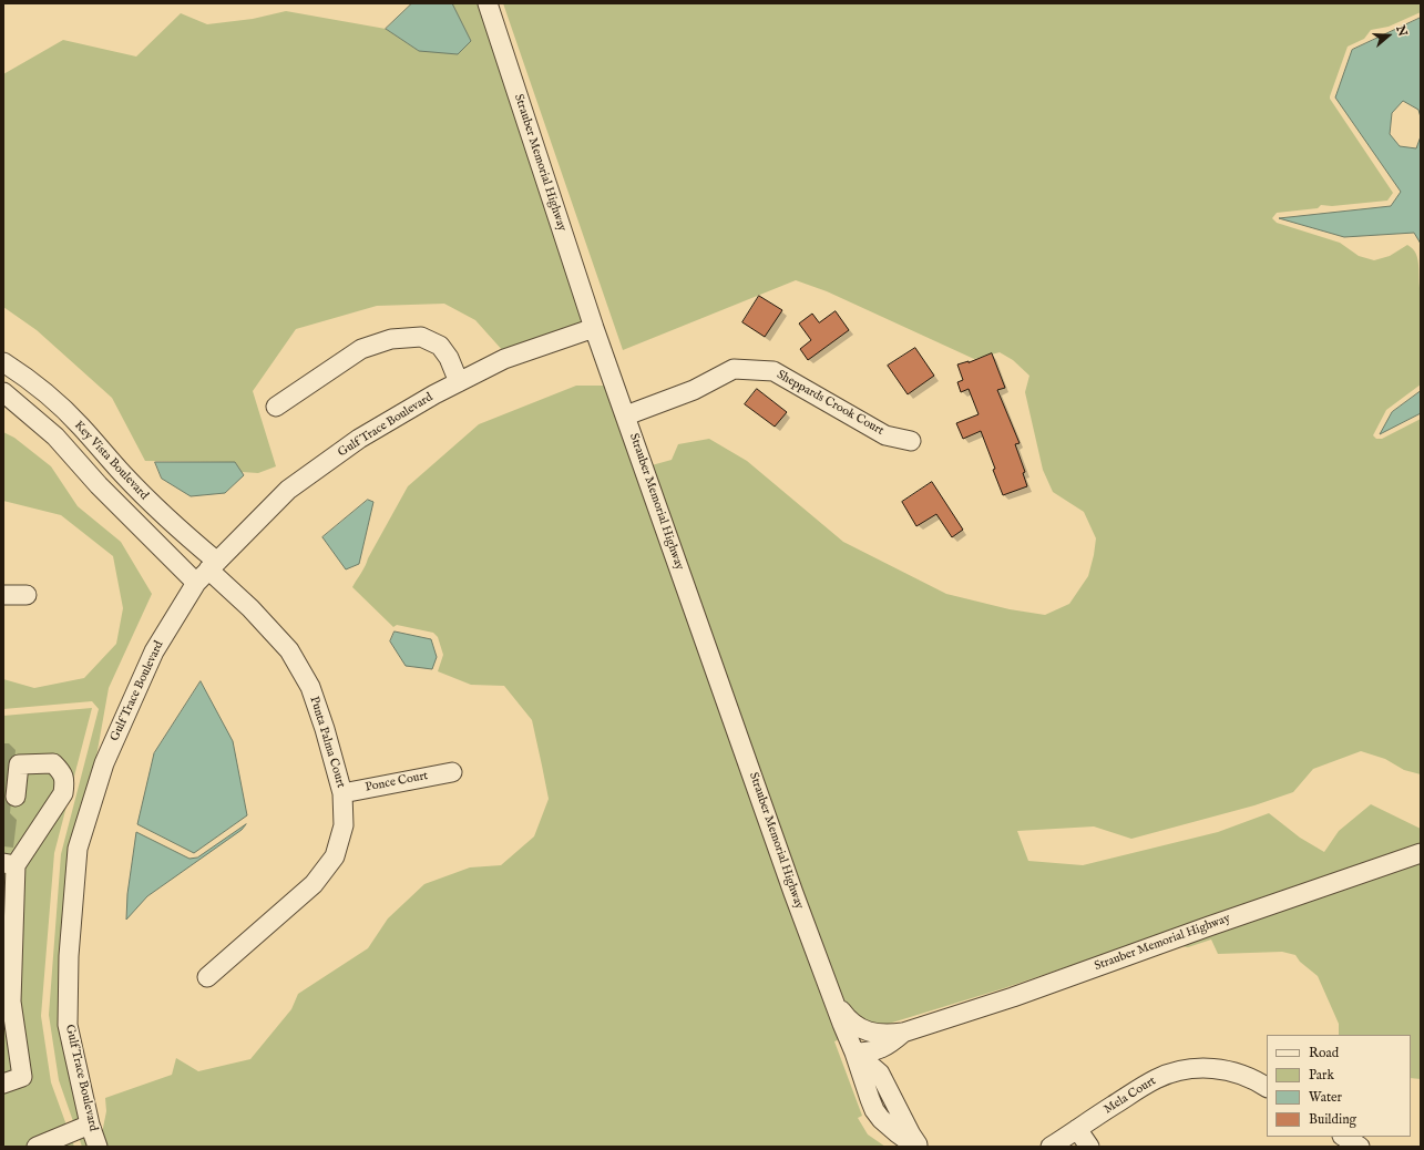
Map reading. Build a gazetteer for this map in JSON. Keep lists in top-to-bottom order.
{
  "streets": {
    "street": [
      "Strauber Memorial Highway",
      "Sheppards Crook Court",
      "Gulf Trace Boulevard",
      "Key Vista Boulevard",
      "Punta Palma Court",
      "Ponce Court",
      "Mela Court"
    ]
  },
  "crossings": [
    ["Strauber Memorial Highway", "Sheppards Crook Court"],
    ["Strauber Memorial Highway", "Gulf Trace Boulevard"],
    ["Gulf Trace Boulevard", "Key Vista Boulevard"],
    ["Gulf Trace Boulevard", "Punta Palma Court"],
    ["Key Vista Boulevard", "Punta Palma Court"],
    ["Punta Palma Court", "Ponce Court"]
  ],
  "legend": [
    "Road",
    "Park",
    "Water",
    "Building"
  ],
  "north": "right"
}
